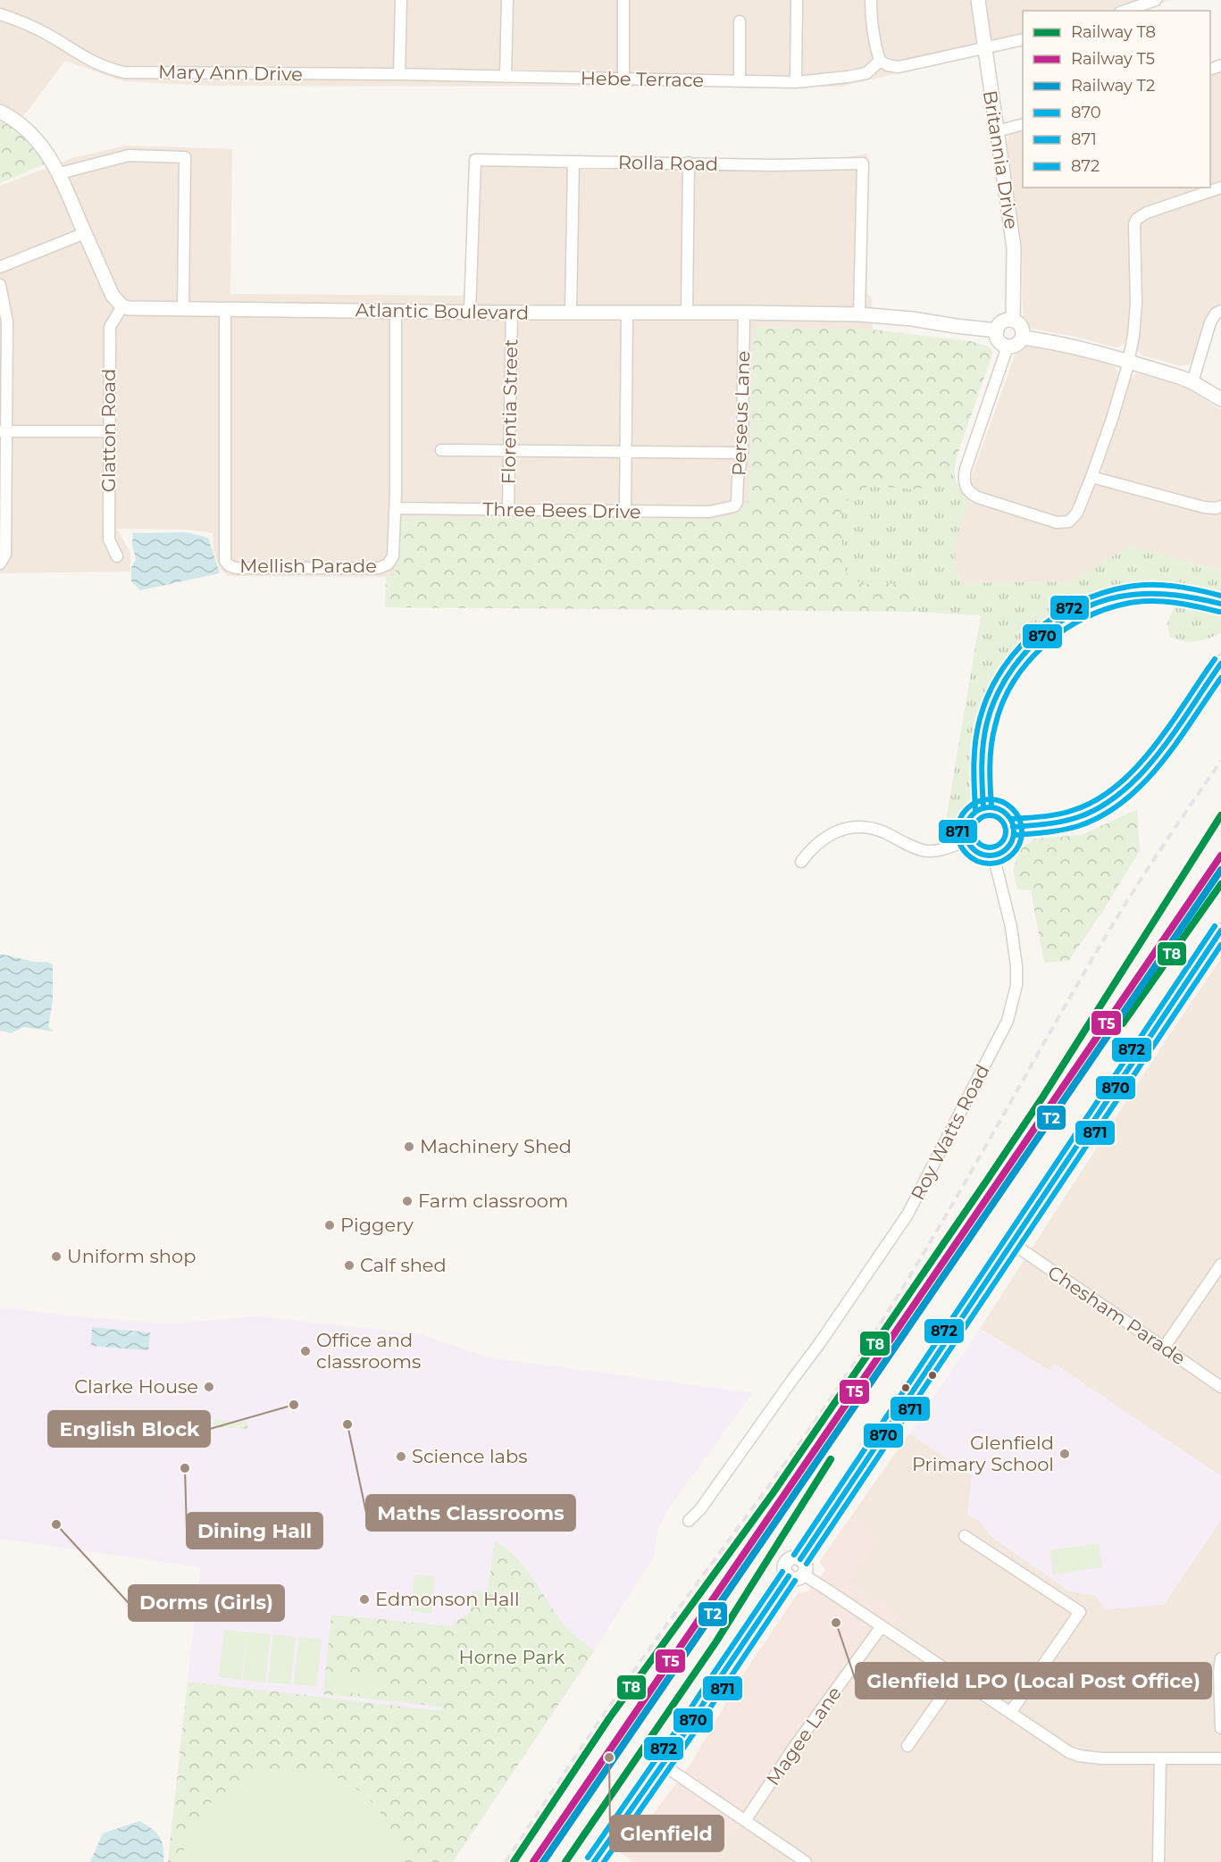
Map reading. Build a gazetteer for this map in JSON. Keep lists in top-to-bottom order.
{
  "streets": {
    "street": [
      "Mary Ann Drive",
      "Hebe Terrace",
      "Britannia Drive",
      "Rolla Road",
      "Atlantic Boulevard",
      "Florentia Street",
      "Perseus Lane",
      "Glatton Road",
      "Three Bees Drive",
      "Mellish Parade",
      "Roy Watts Road",
      "Chesham Parade",
      "Magee Lane"
    ]
  },
  "crossings": [
    ["Mary Ann Drive", "Hebe Terrace"],
    ["Britannia Drive", "Atlantic Boulevard"],
    ["Rolla Road", "Atlantic Boulevard"],
    ["Atlantic Boulevard", "Florentia Street"],
    ["Atlantic Boulevard", "Perseus Lane"],
    ["Atlantic Boulevard", "Glatton Road"],
    ["Atlantic Boulevard", "Mellish Parade"],
    ["Florentia Street", "Three Bees Drive"],
    ["Perseus Lane", "Three Bees Drive"],
    ["Three Bees Drive", "Mellish Parade"]
  ],
  "parks": ["Horne Park"],
  "places": [
    "Machinery Shed",
    "Farm classroom",
    "Piggery",
    "Uniform shop",
    "Calf shed",
    "Office and classrooms",
    "Clarke House",
    "English Block",
    "Maths Classrooms",
    "Glenfield Primary School",
    "Science labs",
    "Dining Hall",
    "Dorms (Girls)",
    "Edmonson Hall",
    "Glenfield LPO (Local Post Office)",
    "Glenfield"
  ],
  "lines": [
    "transit line 872",
    "transit line 870",
    "transit line 871",
    "rail line T8",
    "rail line T5",
    "rail line T2"
  ],
  "legend": [
    "Railway T8",
    "Railway T5",
    "Railway T2",
    "870",
    "871",
    "872"
  ]
}
